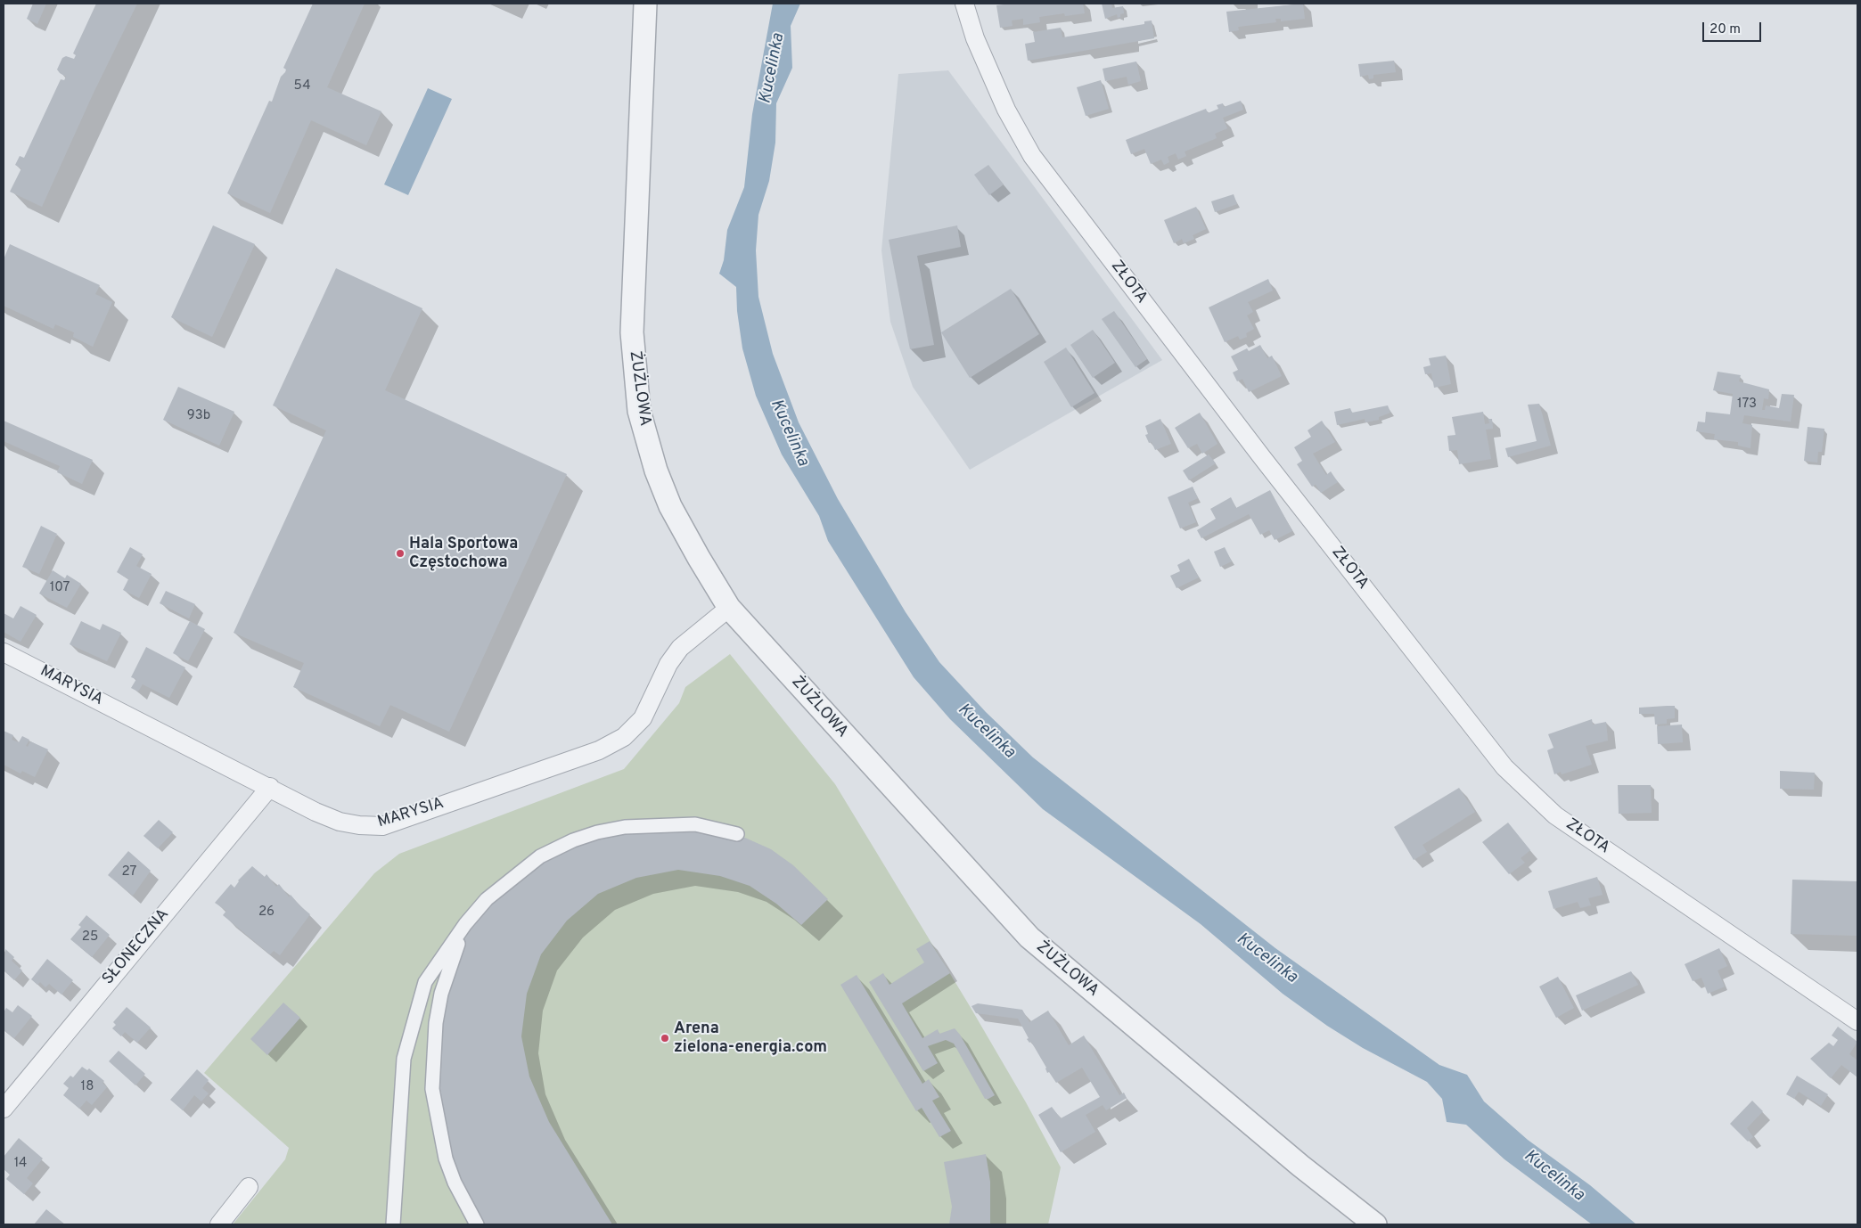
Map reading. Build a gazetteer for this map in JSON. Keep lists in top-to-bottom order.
{
  "streets": {
    "street": [
      "ZŁOTA",
      "ŻUŻLOWA",
      "MARYSIA",
      "SŁONECZNA"
    ]
  },
  "crossings": [
    ["ŻUŻLOWA", "MARYSIA"],
    ["MARYSIA", "SŁONECZNA"]
  ],
  "water": ["Kucelinka"],
  "places": ["Hala Sportowa Częstochowa", "Arena zielona-energia.com"],
  "house_numbers": [
    "54",
    "173",
    "93b",
    "107",
    "27",
    "26",
    "25",
    "18",
    "14"
  ],
  "scale_bar": "20 m"
}
